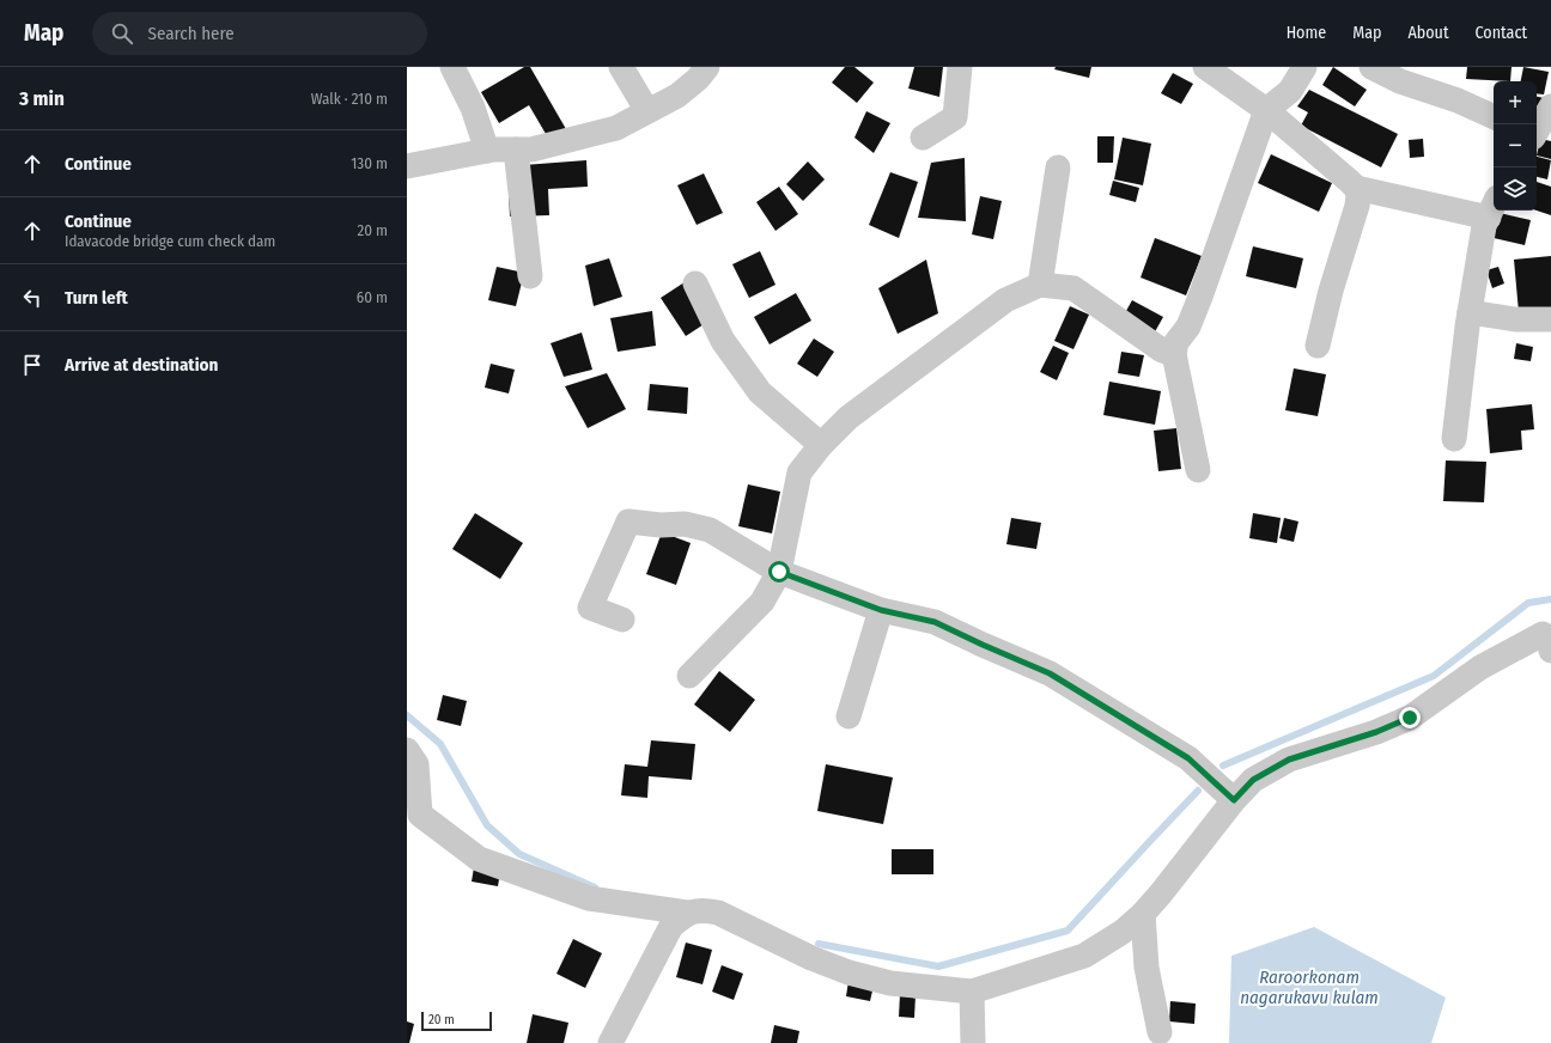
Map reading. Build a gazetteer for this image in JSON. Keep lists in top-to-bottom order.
{
  "water": ["Raroorkonam nagarukavu kulam"],
  "scale_bar": "20 m",
  "page": {
    "header": "Map",
    "search": "Search here",
    "nav": [
      "Home",
      "Map",
      "About",
      "Contact"
    ],
    "heading": ["3 min", "Walk · 210 m"],
    "map_buttons": ["+", "−"],
    "list": [
      ["Continue", "130 m"],
      ["Continue", "Idavacode bridge cum check dam", "20 m"],
      ["Turn left", "60 m"],
      "Arrive at destination"
    ],
    "scale": "20 m"
  }
}
